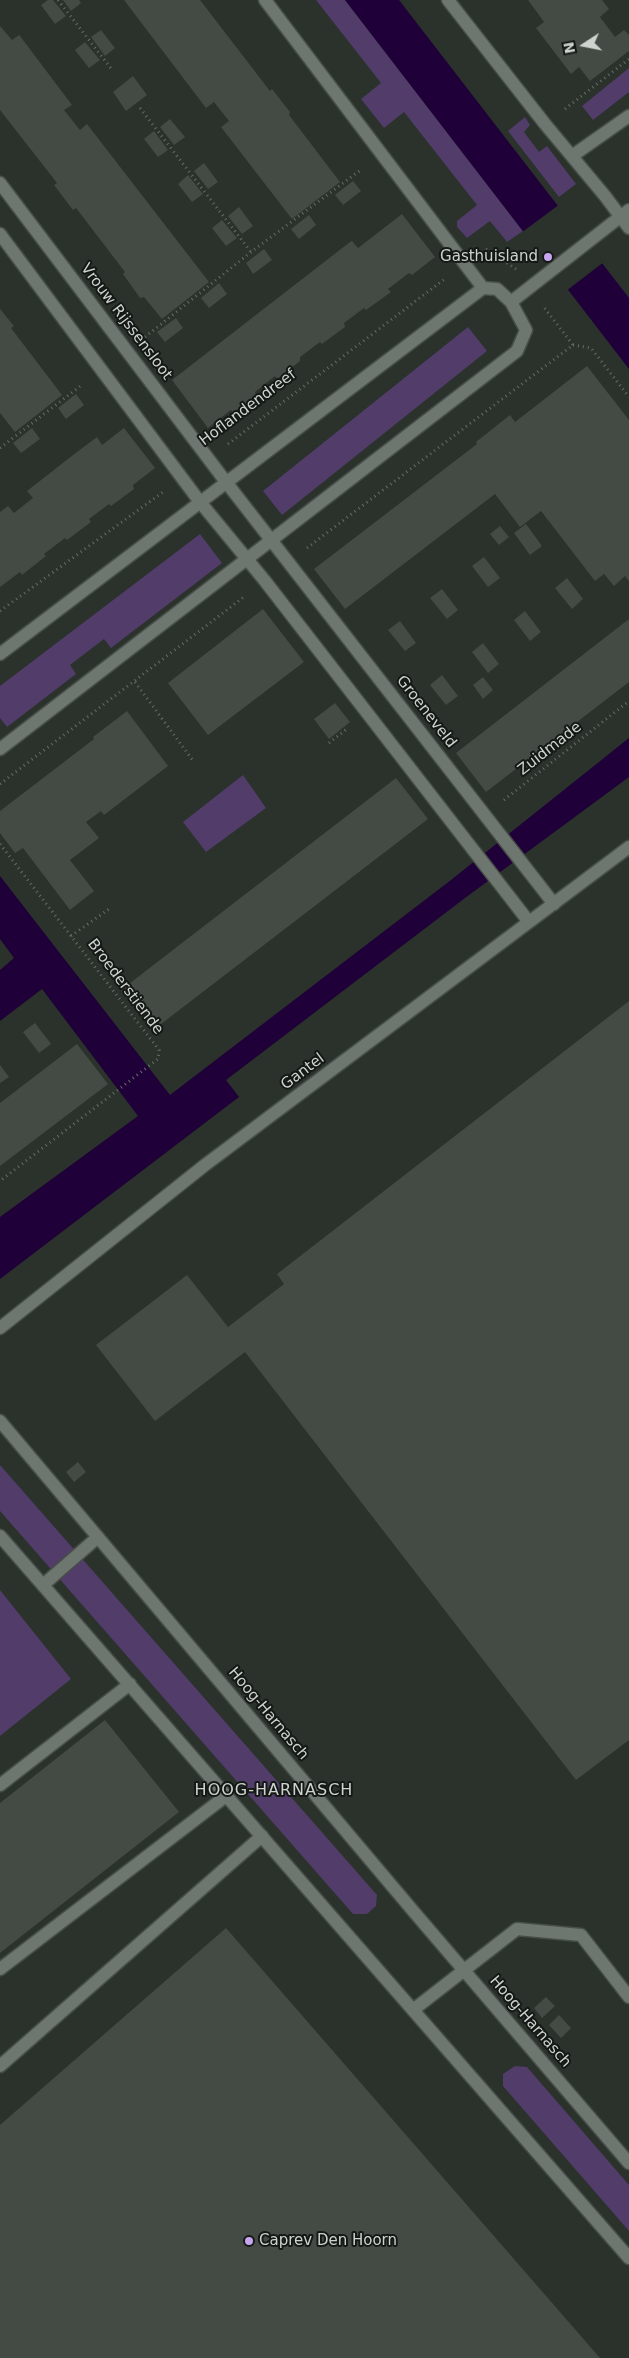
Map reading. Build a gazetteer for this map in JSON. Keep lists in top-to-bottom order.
{
  "streets": {
    "street": [
      "Vrouw Rijssensloot",
      "Groeneveld",
      "Gantel",
      "Hoog-Harnasch"
    ],
    "path": ["Hoflandendreef", "Zuidmade", "Broederstiende"]
  },
  "crossings": [
    ["Vrouw Rijssensloot", "Hoflandendreef"],
    ["Groeneveld", "Zuidmade"],
    ["Groeneveld", "Gantel"]
  ],
  "districts": ["HOOG-HARNASCH"],
  "places": ["Gasthuisland", "Caprev Den Hoorn"],
  "north": "left"
}
